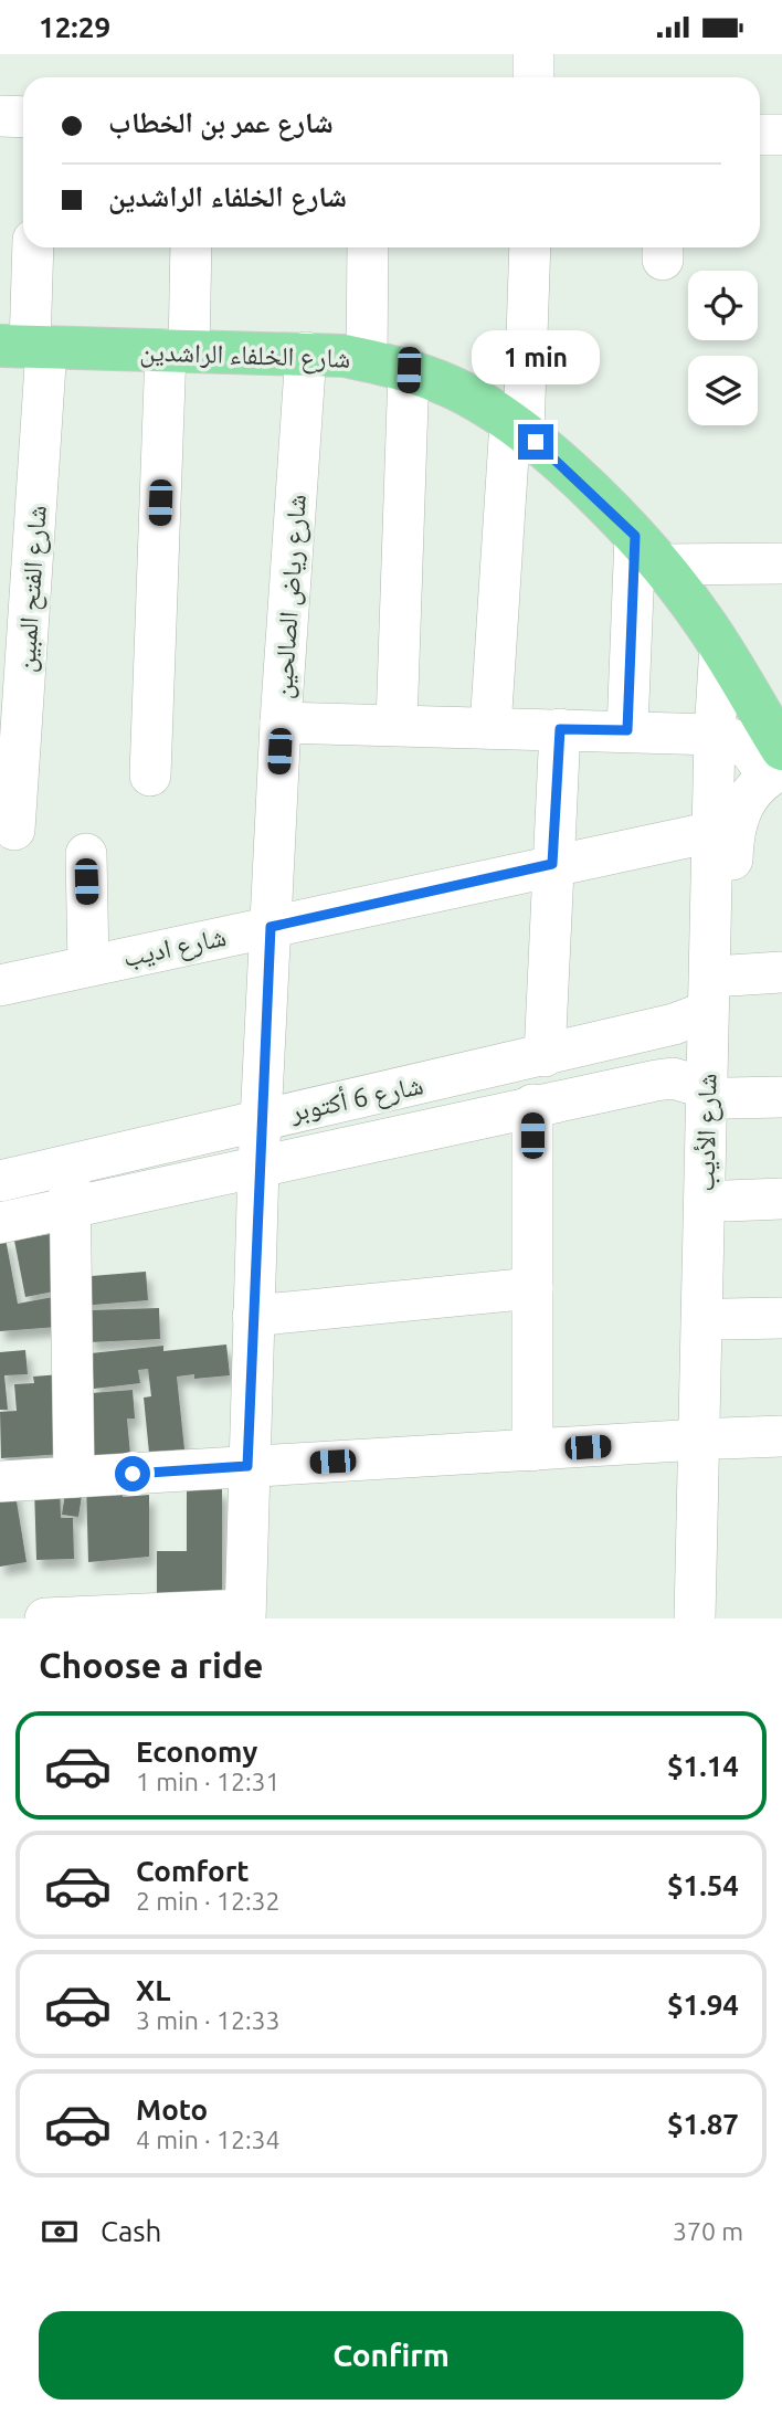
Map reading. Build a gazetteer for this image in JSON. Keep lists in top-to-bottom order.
{
  "streets": {
    "main road": ["شارع الخلفاء الراشدين"],
    "street": [
      "شارع الفتح المبين",
      "شارع رياض الصالحين",
      "شارع اديب",
      "شارع 6 أكتوبر",
      "شارع الأديب"
    ]
  },
  "crossings": [
    ["شارع الخلفاء الراشدين", "شارع الفتح المبين"],
    ["شارع الخلفاء الراشدين", "شارع رياض الصالحين"],
    ["شارع الخلفاء الراشدين", "شارع الأديب"],
    ["شارع رياض الصالحين", "شارع اديب"],
    ["شارع رياض الصالحين", "شارع 6 أكتوبر"],
    ["شارع اديب", "شارع الأديب"],
    ["شارع 6 أكتوبر", "شارع الأديب"]
  ],
  "page": {
    "status": "12:29",
    "banner": ["شارع عمر بن الخطاب", "شارع الخلفاء الراشدين"],
    "bubble": "1 min",
    "heading": "Choose a ride",
    "list": [
      {
        "name": "Economy",
        "note": "1 min · 12:31",
        "value": "$1.14"
      },
      {
        "name": "Comfort",
        "note": "2 min · 12:32",
        "value": "$1.54"
      },
      {
        "name": "XL",
        "note": "3 min · 12:33",
        "value": "$1.94"
      },
      {
        "name": "Moto",
        "note": "4 min · 12:34",
        "value": "$1.87"
      }
    ],
    "pay": ["Cash", "370 m"],
    "buttons": "Confirm"
  }
}
